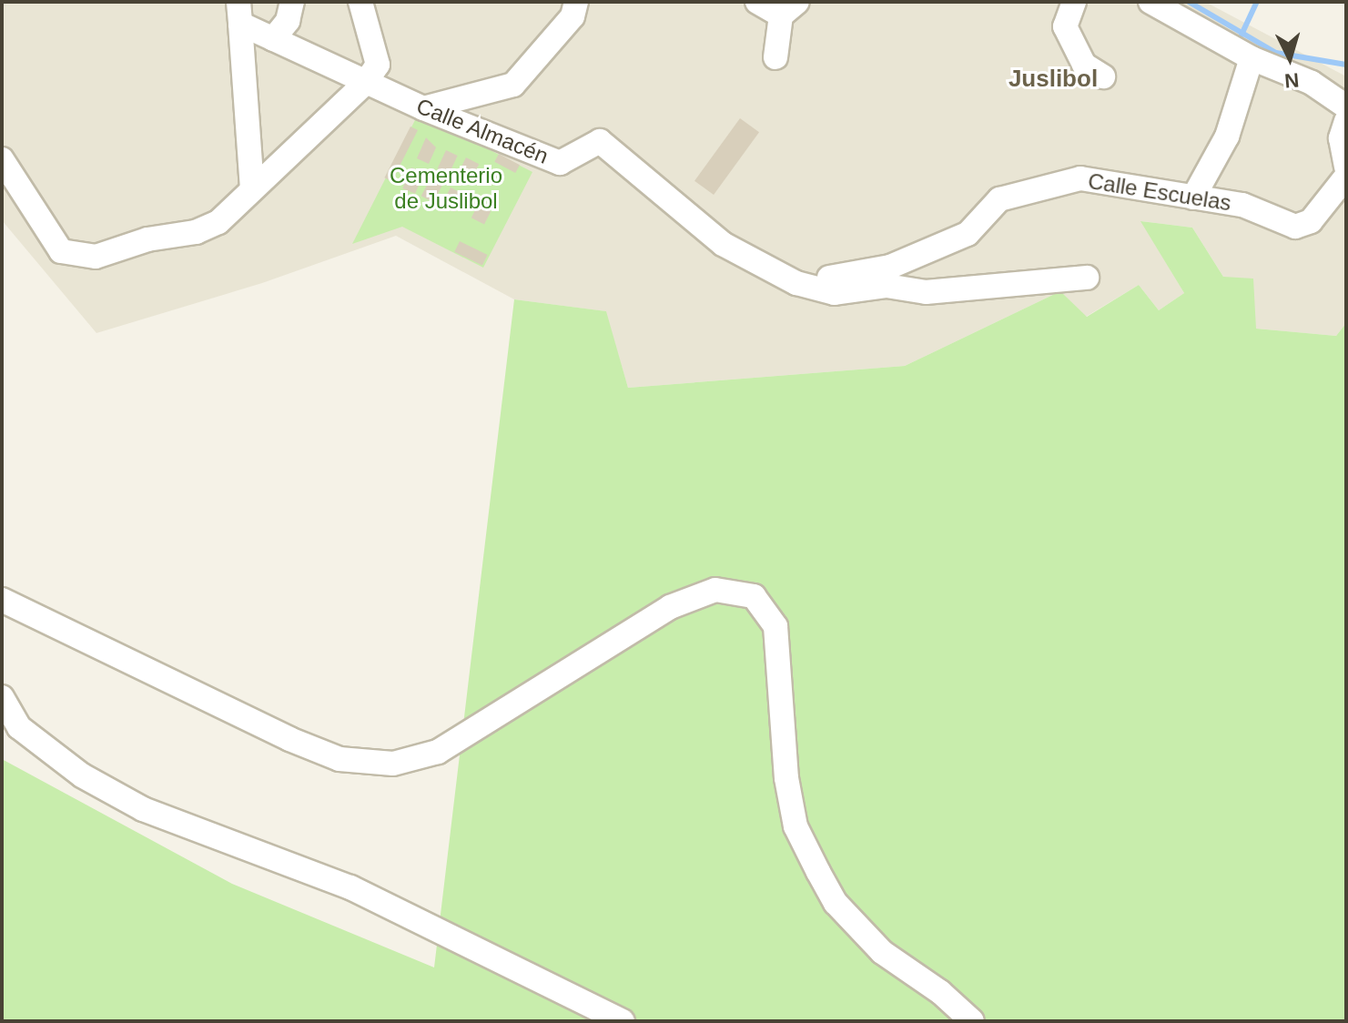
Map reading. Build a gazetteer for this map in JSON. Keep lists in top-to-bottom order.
{
  "streets": {
    "street": ["Calle Almacén", "Calle Escuelas"]
  },
  "crossings": [
    ["Calle Almacén", "Calle Escuelas"]
  ],
  "districts": ["Juslibol"],
  "parks": ["Cementerio de Juslibol"],
  "north": "bottom"
}
